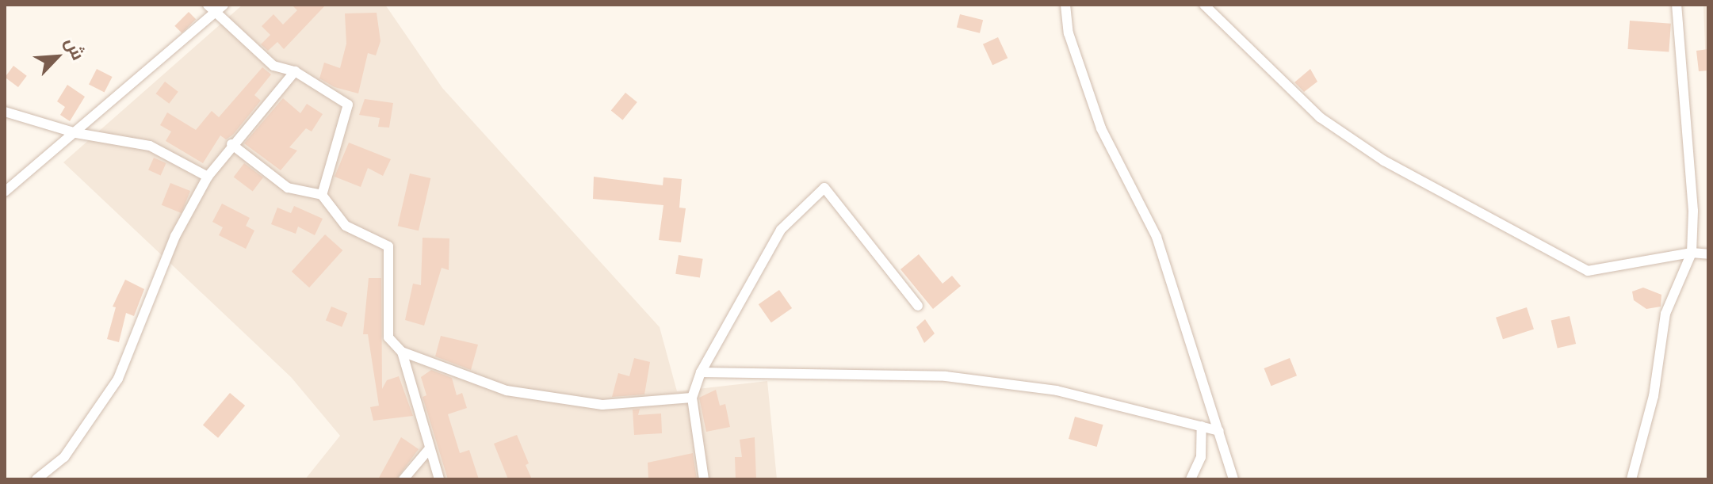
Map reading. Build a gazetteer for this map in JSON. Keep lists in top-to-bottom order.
{
  "north": "top right"
}
